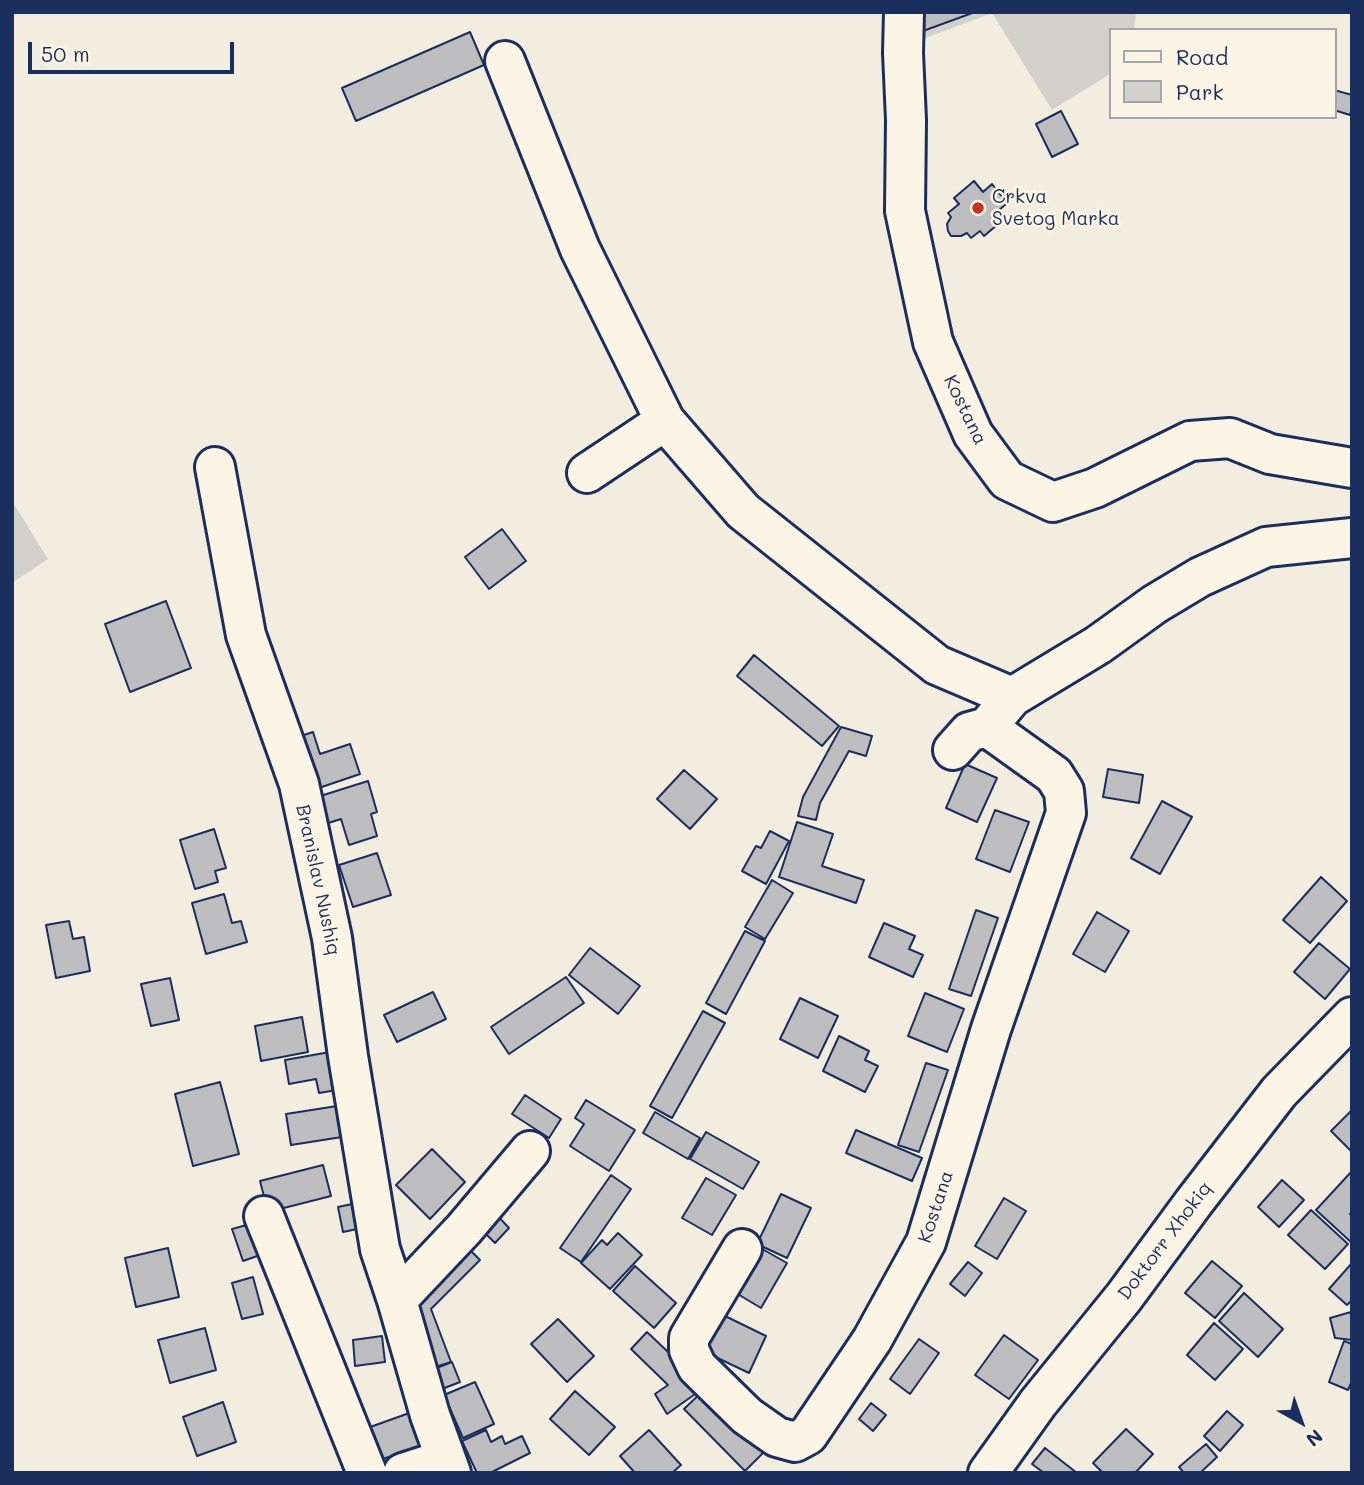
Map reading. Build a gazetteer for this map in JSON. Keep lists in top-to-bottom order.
{
  "streets": {
    "street": ["Kostana", "Branislav Nushiq", "Doktorr Xhokiq"]
  },
  "places": ["Crkva Svetog Marka"],
  "legend": ["Road", "Park"],
  "scale_bar": "50 m",
  "north": "bottom right"
}
